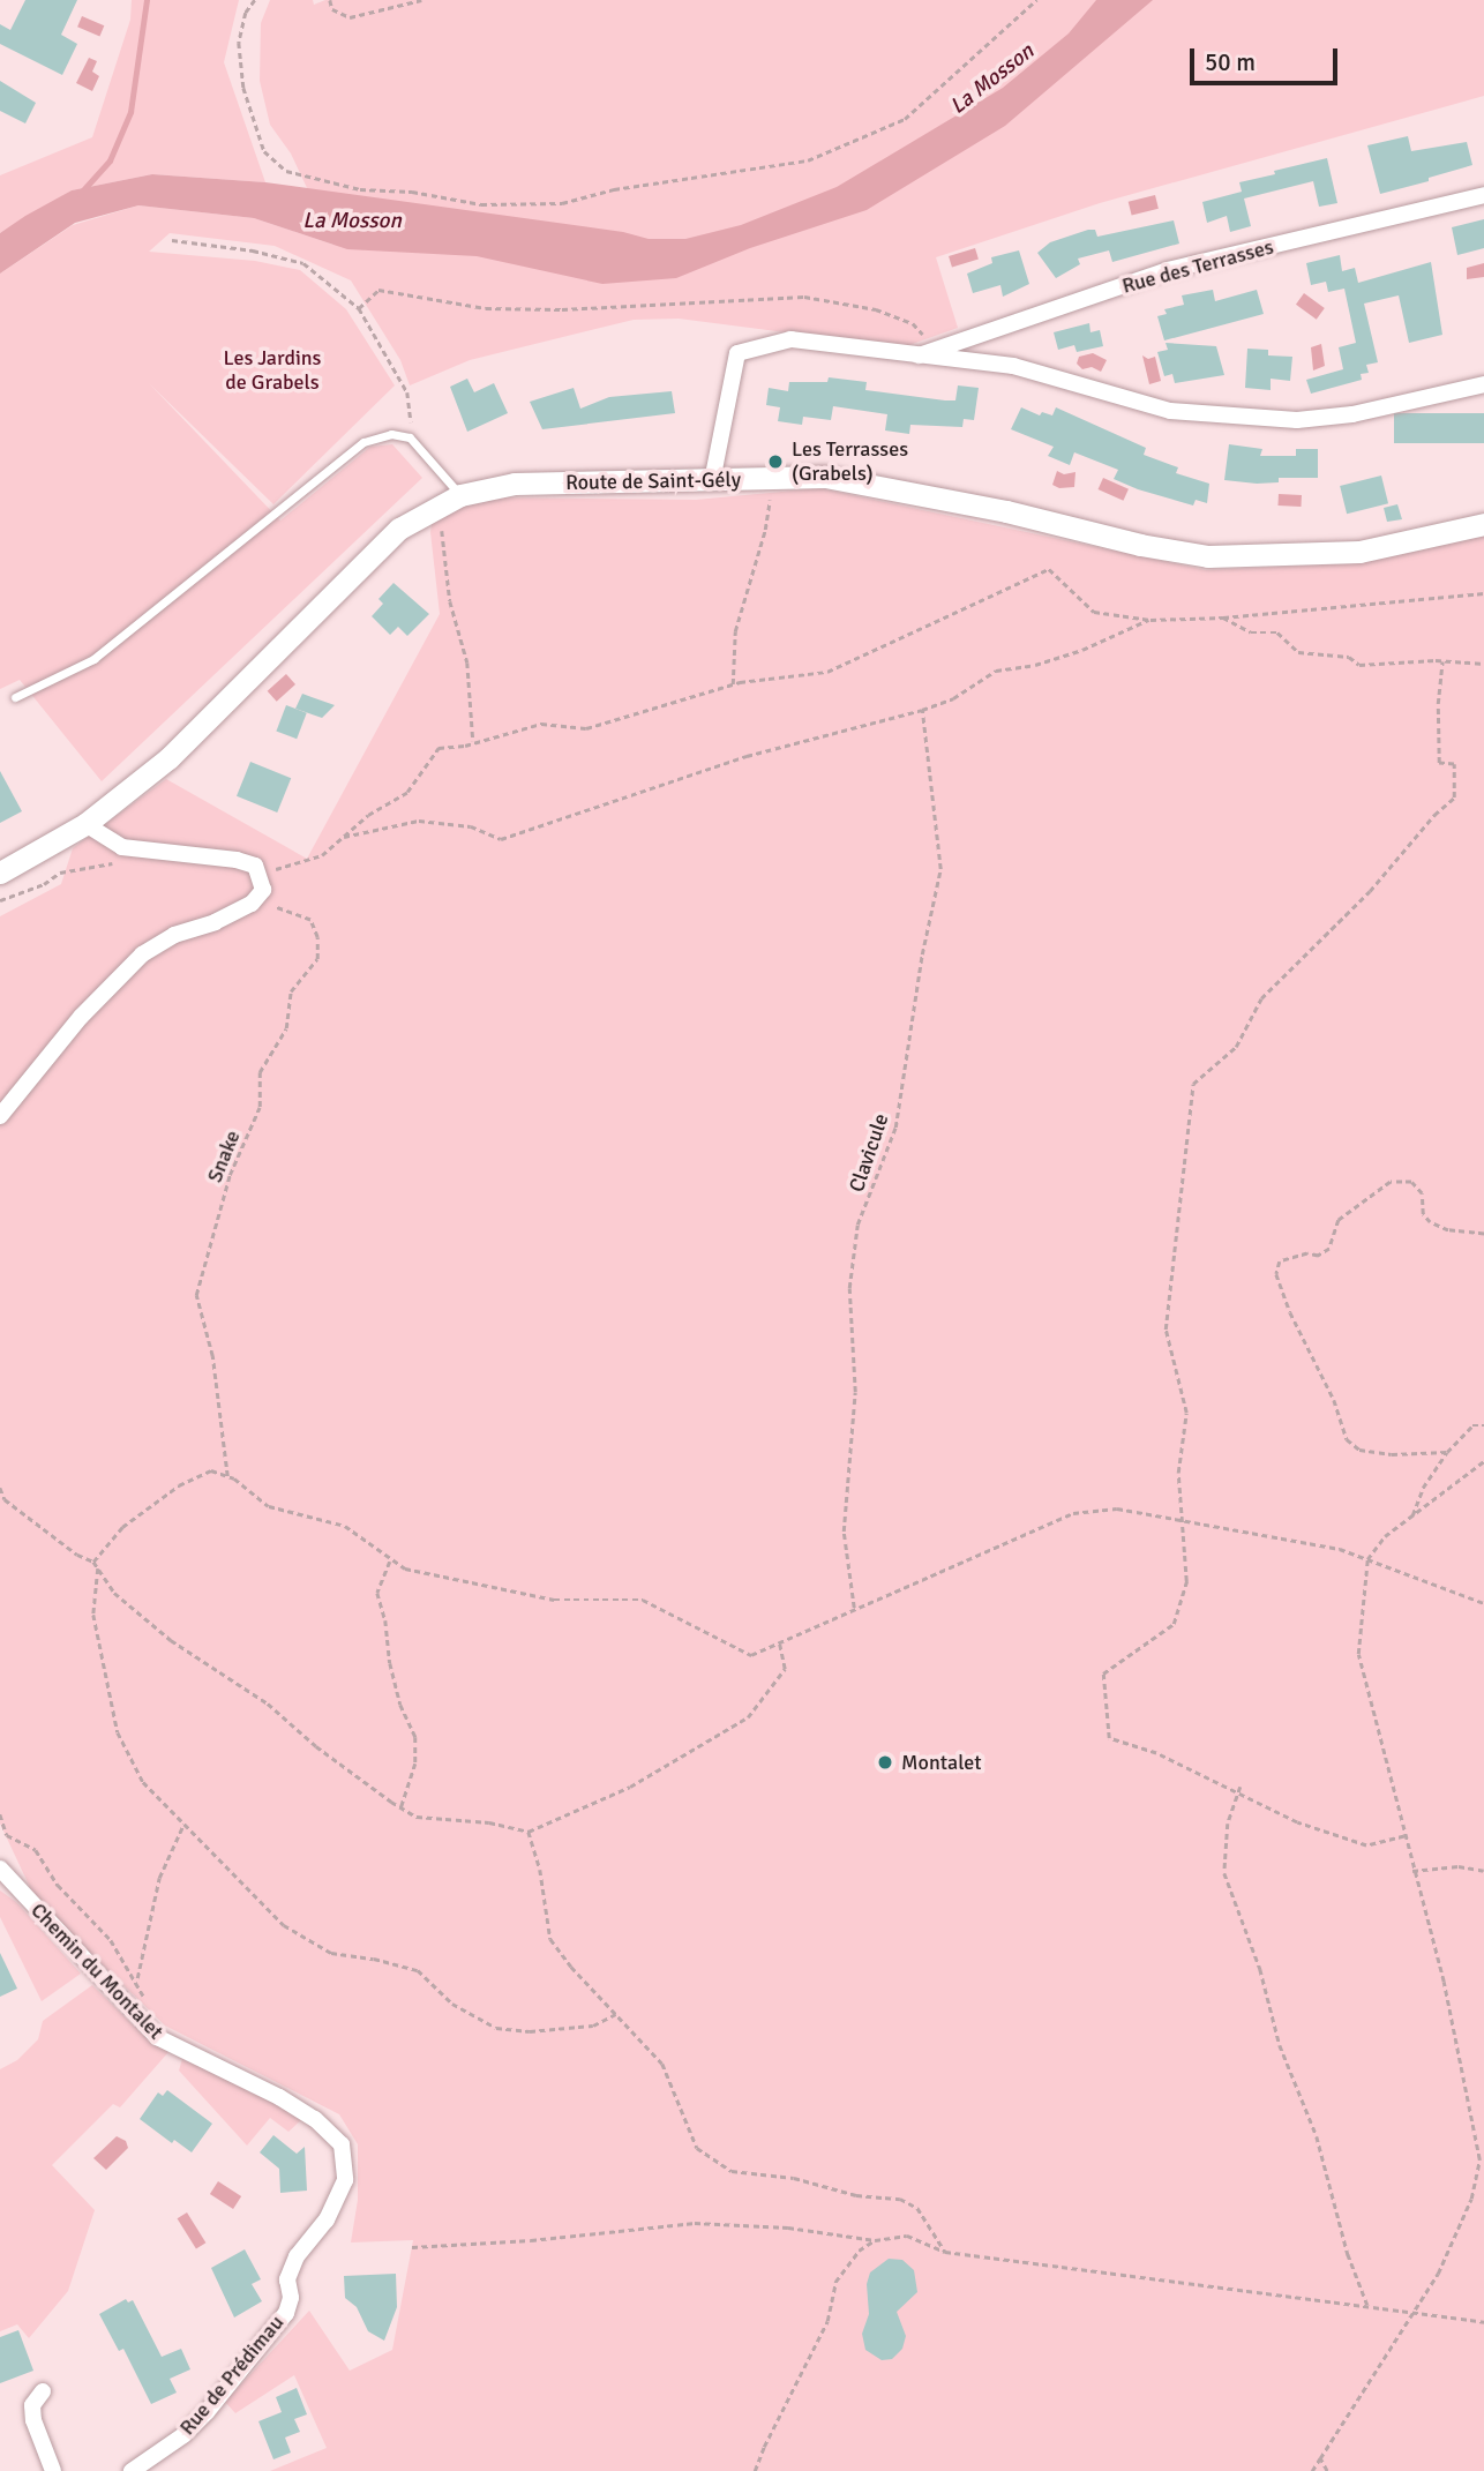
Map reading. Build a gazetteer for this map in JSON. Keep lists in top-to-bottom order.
{
  "streets": {
    "street": [
      "Rue des Terrasses",
      "Route de Saint-Gély",
      "Chemin du Montalet",
      "Rue de Prédimau"
    ],
    "path": ["Clavicule", "Snake"]
  },
  "crossings": [
    ["Rue des Terrasses", "Route de Saint-Gély"],
    ["Chemin du Montalet", "Rue de Prédimau"]
  ],
  "water": ["La Mosson"],
  "parks": ["Les Jardins de Grabels"],
  "places": ["Les Terrasses (Grabels)", "Montalet"],
  "scale_bar": "50 m"
}
